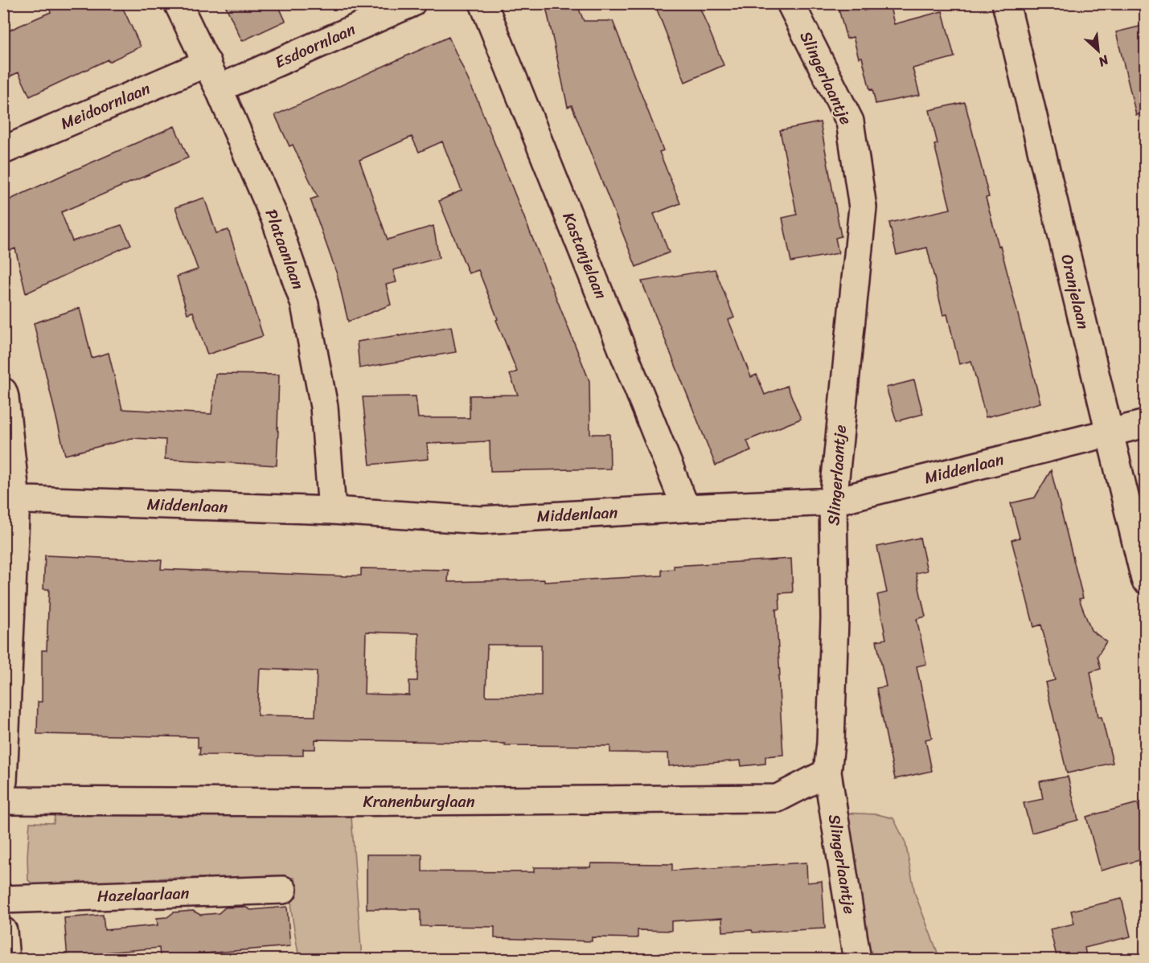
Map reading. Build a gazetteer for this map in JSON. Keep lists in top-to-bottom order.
{
  "streets": {
    "street": [
      "Esdoornlaan",
      "Slingerlaantje",
      "Meidoornlaan",
      "Plataanlaan",
      "Kastanjelaan",
      "Oranjelaan",
      "Middenlaan",
      "Kranenburglaan",
      "Hazelaarlaan"
    ]
  },
  "crossings": [
    ["Esdoornlaan", "Plataanlaan"],
    ["Slingerlaantje", "Middenlaan"],
    ["Slingerlaantje", "Kranenburglaan"],
    ["Meidoornlaan", "Plataanlaan"],
    ["Plataanlaan", "Middenlaan"],
    ["Kastanjelaan", "Middenlaan"],
    ["Oranjelaan", "Middenlaan"]
  ],
  "north": "bottom right"
}
